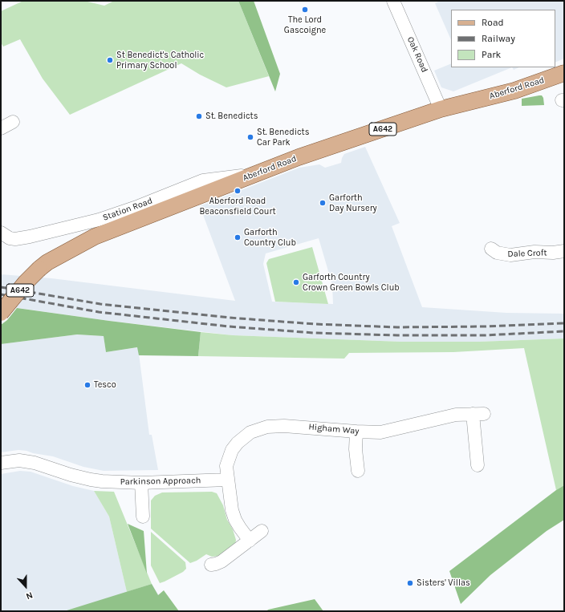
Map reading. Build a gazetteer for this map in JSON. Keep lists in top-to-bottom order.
{
  "streets": {
    "main road": ["Aberford Road", "A642"],
    "street": [
      "Oak Road",
      "Station Road",
      "Dale Croft",
      "Higham Way",
      "Parkinson Approach"
    ]
  },
  "crossings": [
    ["Oak Road", "Aberford Road"],
    ["Aberford Road", "Station Road"],
    ["Higham Way", "Parkinson Approach"]
  ],
  "places": [
    "The Lord Gascoigne",
    "St Benedict's Catholic Primary School",
    "St. Benedicts",
    "St. Benedicts Car Park",
    "Aberford Road Beaconsfield Court",
    "Garforth Day Nursery",
    "Garforth Country Club",
    "Garforth Country Crown Green Bowls Club",
    "Tesco",
    "Sisters' Villas"
  ],
  "legend": ["Road", "Railway", "Park"],
  "north": "bottom"
}
